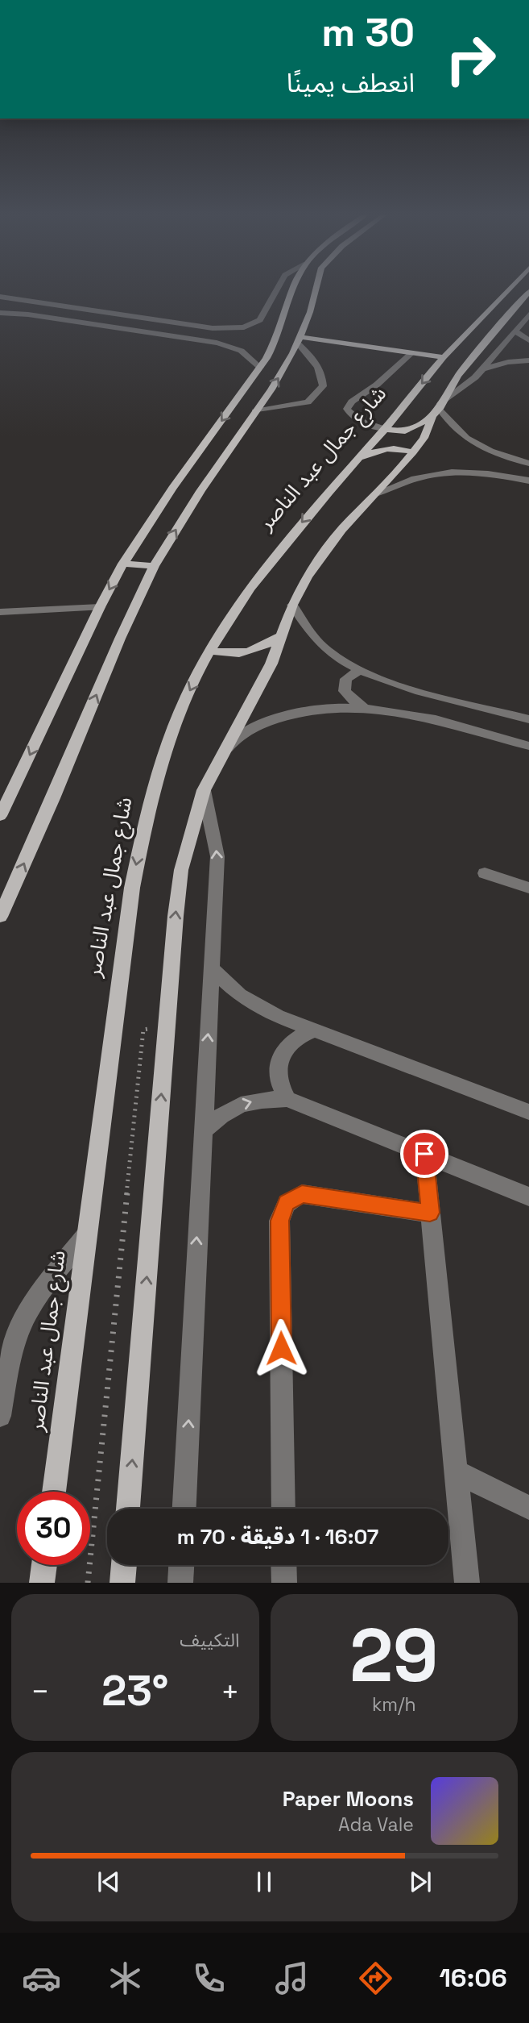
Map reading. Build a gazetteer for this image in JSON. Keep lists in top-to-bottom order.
{
  "streets": {
    "main road": ["شارع جمال عبد الناصر"]
  },
  "page": {
    "turn": ["30 m", "انعطف يمينًا"],
    "limit": "30",
    "trip": "16:07 · 1 دقيقة · 70 m",
    "tile": [
      ["29", "km/h"],
      "التكييف"
    ],
    "heat": ["−", "23°", "+"],
    "song": ["Paper Moons", "Ada Vale"],
    "tabs": "16:06"
  }
}
